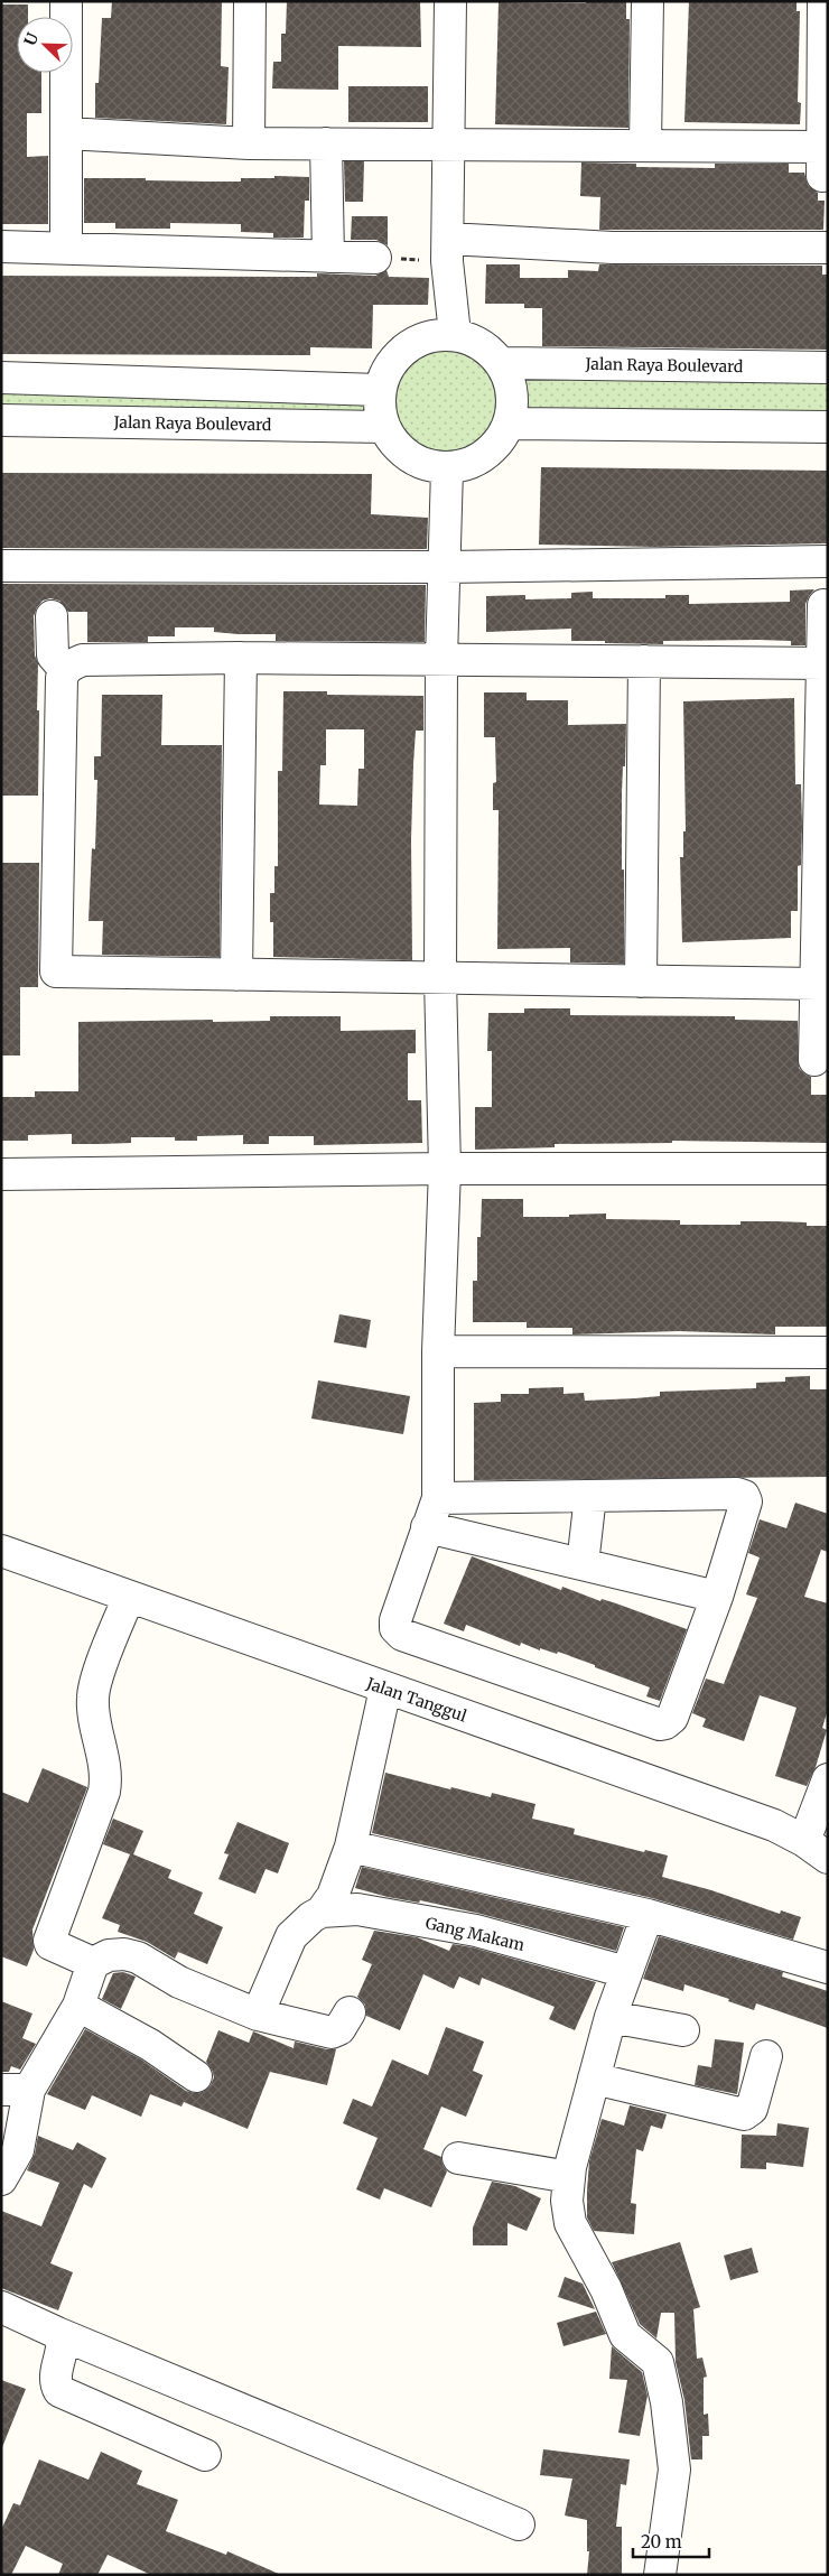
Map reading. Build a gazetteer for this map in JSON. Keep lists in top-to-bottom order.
{
  "streets": {
    "street": ["Jalan Raya Boulevard", "Jalan Tanggul", "Gang Makam"]
  },
  "scale_bar": "20 m",
  "north": "top left"
}
